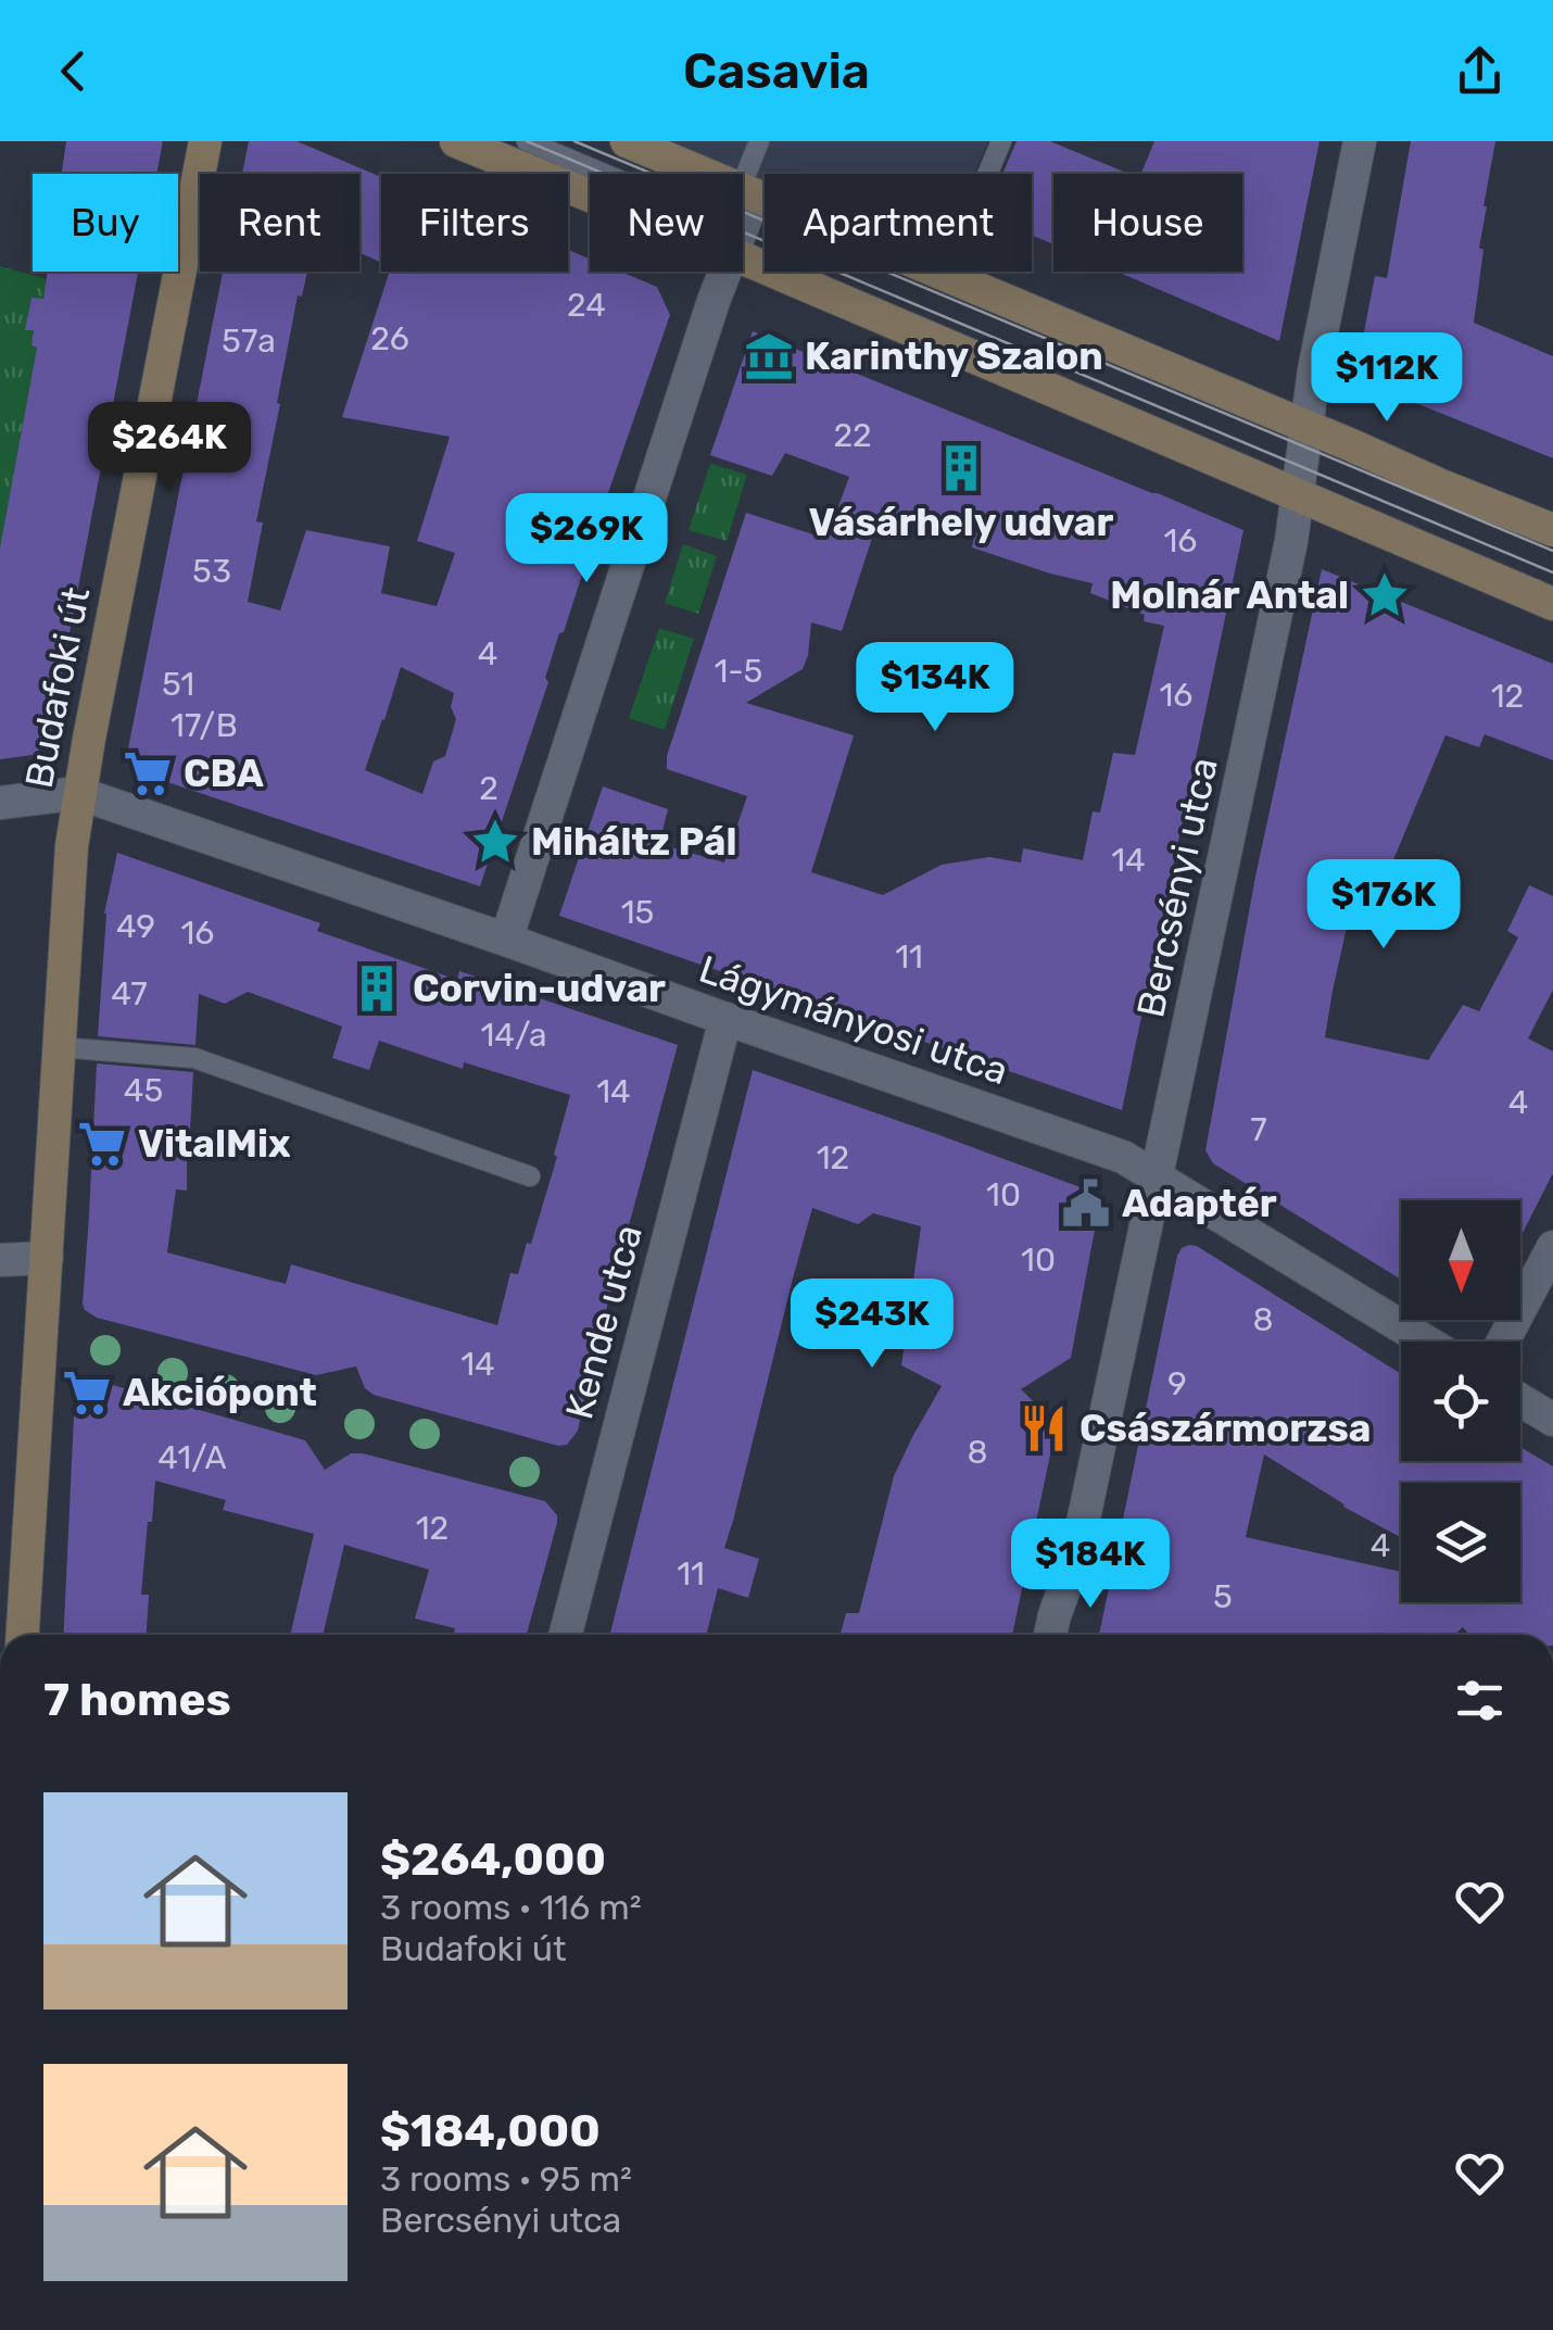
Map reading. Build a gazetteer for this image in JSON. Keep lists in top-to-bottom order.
{
  "streets": {
    "street": [
      "Budafoki út",
      "Bercsényi utca",
      "Lágymányosi utca",
      "Kende utca"
    ]
  },
  "crossings": [
    ["Budafoki út", "Lágymányosi utca"],
    ["Bercsényi utca", "Lágymányosi utca"],
    ["Lágymányosi utca", "Kende utca"]
  ],
  "places": {
    "museum": ["Karinthy Szalon"],
    "building": ["Vásárhely udvar", "Corvin-udvar"],
    "place": ["Molnár Antal", "Miháltz Pál"],
    "supermarket": ["CBA", "VitalMix", "Akciópont"],
    "public building": ["Adaptér"],
    "restaurant": ["Császármorzsa"]
  },
  "house_numbers": [
    "24",
    "26",
    "57a",
    "22",
    "16",
    "53",
    "4",
    "1-5",
    "51",
    "16",
    "12",
    "17/B",
    "2",
    "14",
    "15",
    "49",
    "16",
    "11",
    "47",
    "14/a",
    "45",
    "14",
    "4",
    "7",
    "12",
    "10",
    "10",
    "8",
    "14",
    "9",
    "8",
    "41/A",
    "12",
    "4",
    "11",
    "5"
  ],
  "north": "bottom",
  "page": {
    "header": "Casavia",
    "chip": [
      "Buy",
      "Rent",
      "Filters",
      "New",
      "Apartment",
      "House"
    ],
    "price": [
      "$112K",
      "$264K",
      "$269K",
      "$134K",
      "$176K",
      "$243K",
      "$184K"
    ],
    "heading": "7 homes",
    "list": [
      {
        "name": "$264,000",
        "note": "3 rooms · 116 m² · Budafoki út"
      },
      {
        "name": "$184,000",
        "note": "3 rooms · 95 m² · Bercsényi utca"
      }
    ]
  }
}
